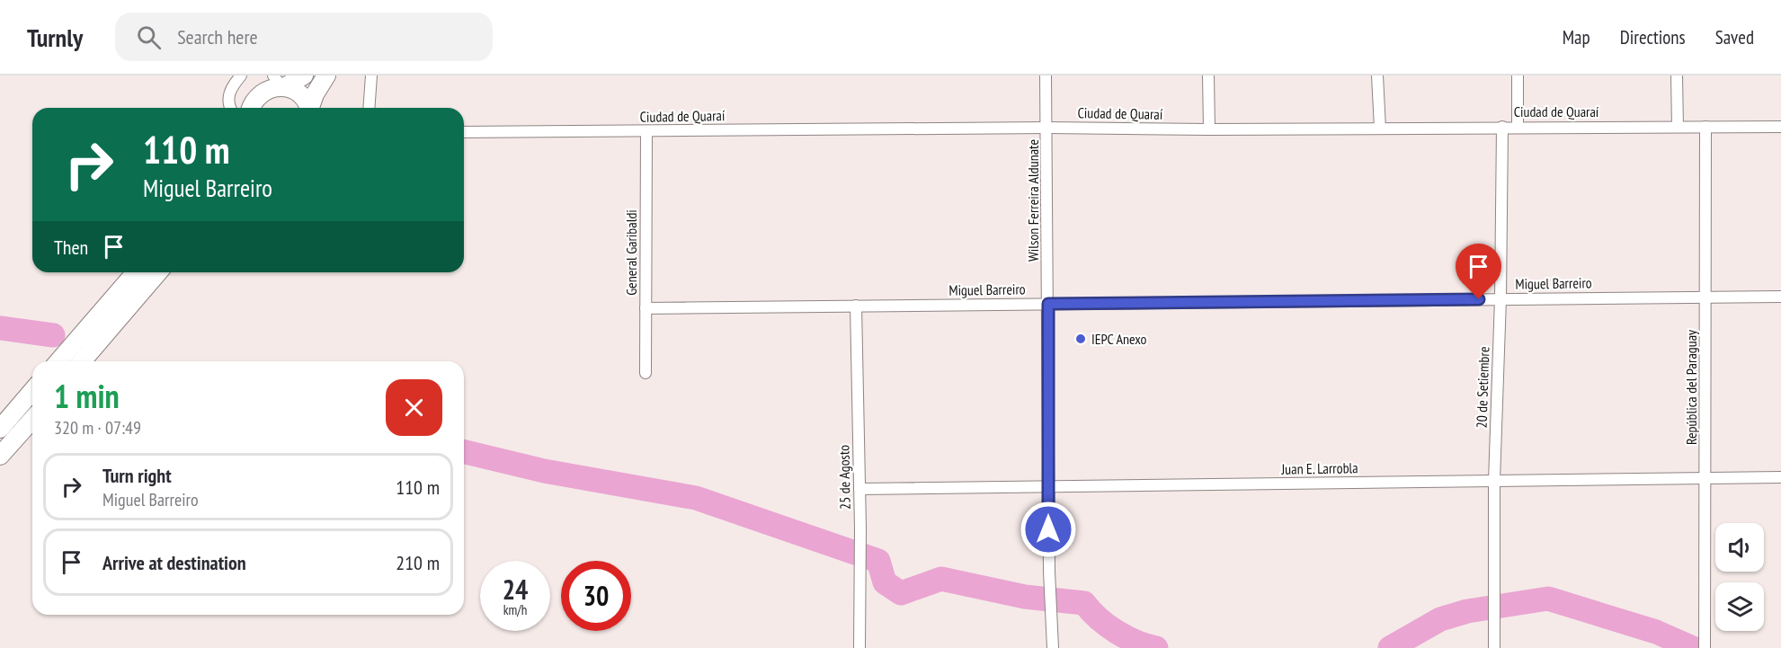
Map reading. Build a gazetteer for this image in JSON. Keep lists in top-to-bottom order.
{
  "streets": {
    "street": [
      "Ciudad de Quaraí",
      "Wilson Ferreira Aldunate",
      "General Garibaldi",
      "Miguel Barreiro",
      "20 de Setiembre",
      "República del Paraguay",
      "Juan E. Larrobla",
      "25 de Agosto"
    ]
  },
  "crossings": [
    ["Ciudad de Quaraí", "Wilson Ferreira Aldunate"],
    ["Ciudad de Quaraí", "General Garibaldi"],
    ["Ciudad de Quaraí", "20 de Setiembre"],
    ["Ciudad de Quaraí", "República del Paraguay"],
    ["Wilson Ferreira Aldunate", "Miguel Barreiro"],
    ["Wilson Ferreira Aldunate", "Juan E. Larrobla"],
    ["General Garibaldi", "Miguel Barreiro"],
    ["Miguel Barreiro", "20 de Setiembre"],
    ["Miguel Barreiro", "República del Paraguay"],
    ["Miguel Barreiro", "25 de Agosto"],
    ["20 de Setiembre", "Juan E. Larrobla"],
    ["República del Paraguay", "Juan E. Larrobla"],
    ["Juan E. Larrobla", "25 de Agosto"]
  ],
  "places": ["IEPC Anexo"],
  "page": {
    "header": "Turnly",
    "search": "Search here",
    "nav": ["Map", "Directions", "Saved"],
    "turn": ["110 m", "Miguel Barreiro"],
    "then": "Then",
    "heading": ["1 min", "320 m · 07:49"],
    "list": [
      {
        "name": "Turn right",
        "note": "Miguel Barreiro",
        "value": "110 m"
      },
      {
        "name": "Arrive at destination",
        "value": "210 m"
      }
    ],
    "speed": "24 km/h",
    "limit": "30"
  }
}
